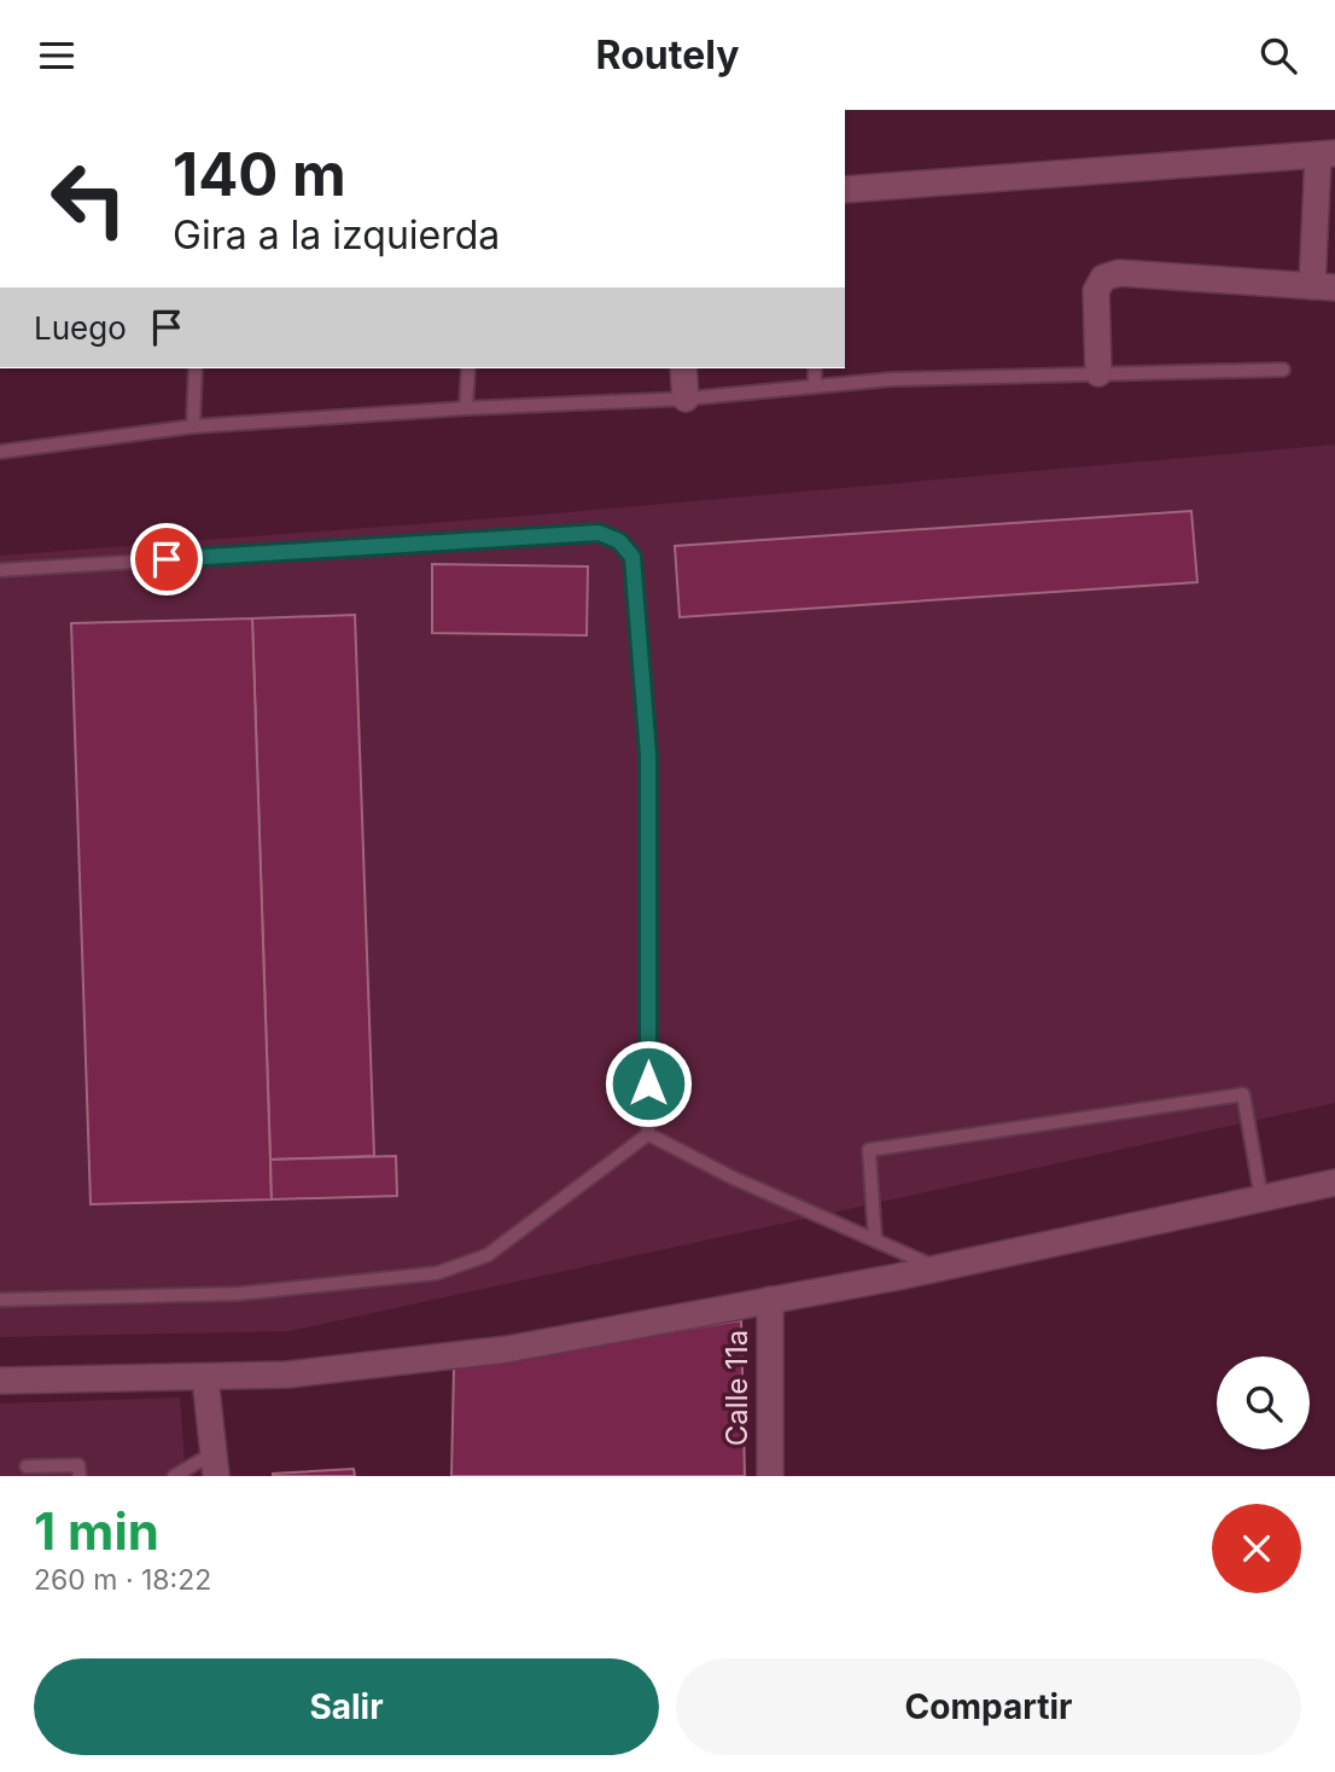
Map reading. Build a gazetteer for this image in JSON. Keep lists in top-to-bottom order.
{
  "streets": {
    "street": ["Calle 11a"]
  },
  "page": {
    "header": "Routely",
    "turn": ["140 m", "Gira a la izquierda"],
    "then": "Luego",
    "heading": ["1 min", "260 m · 18:22"],
    "buttons": ["Salir", "Compartir"]
  }
}
